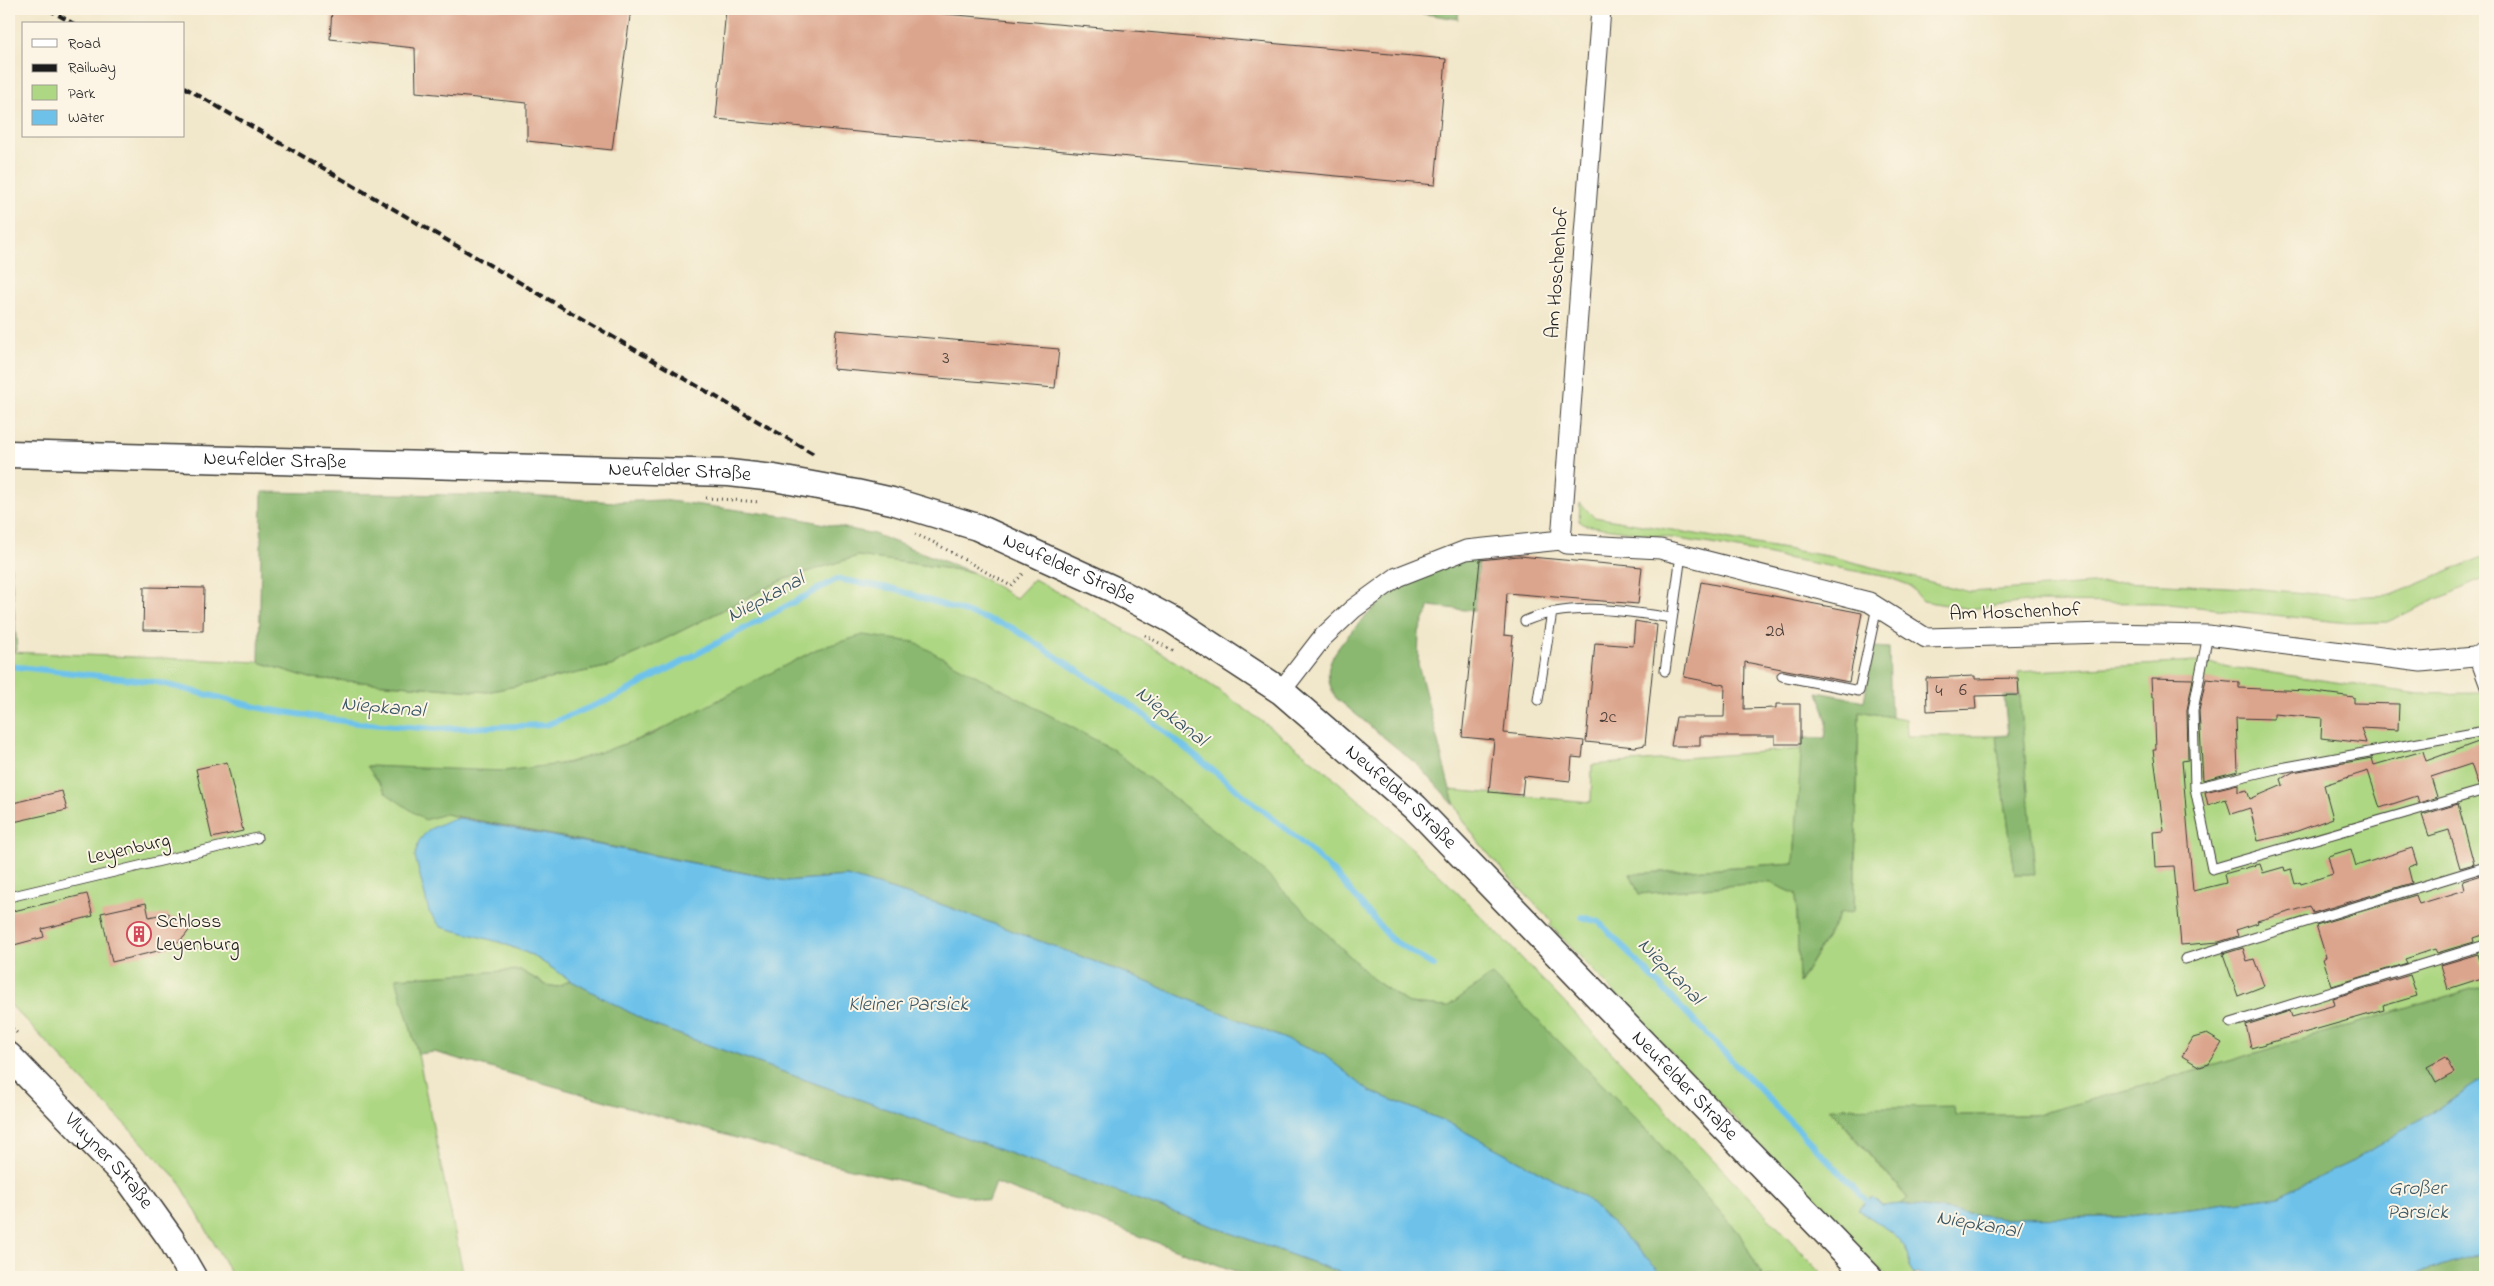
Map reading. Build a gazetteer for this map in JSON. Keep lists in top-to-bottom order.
{
  "streets": {
    "main road": ["Neufelder Straße", "Vluyner Straße"],
    "street": ["Am Hoschenhof"],
    "lane": ["Leyenburg"]
  },
  "crossings": [
    ["Am Hoschenhof", "Neufelder Straße"]
  ],
  "water": ["Niepkanal", "Kleiner Parsick", "Großer Parsick"],
  "places": {
    "building": ["Schloss Leyenburg"]
  },
  "house_numbers": [
    "3",
    "2d",
    "6",
    "4",
    "2c"
  ],
  "legend": [
    "Road",
    "Railway",
    "Park",
    "Water"
  ]
}
